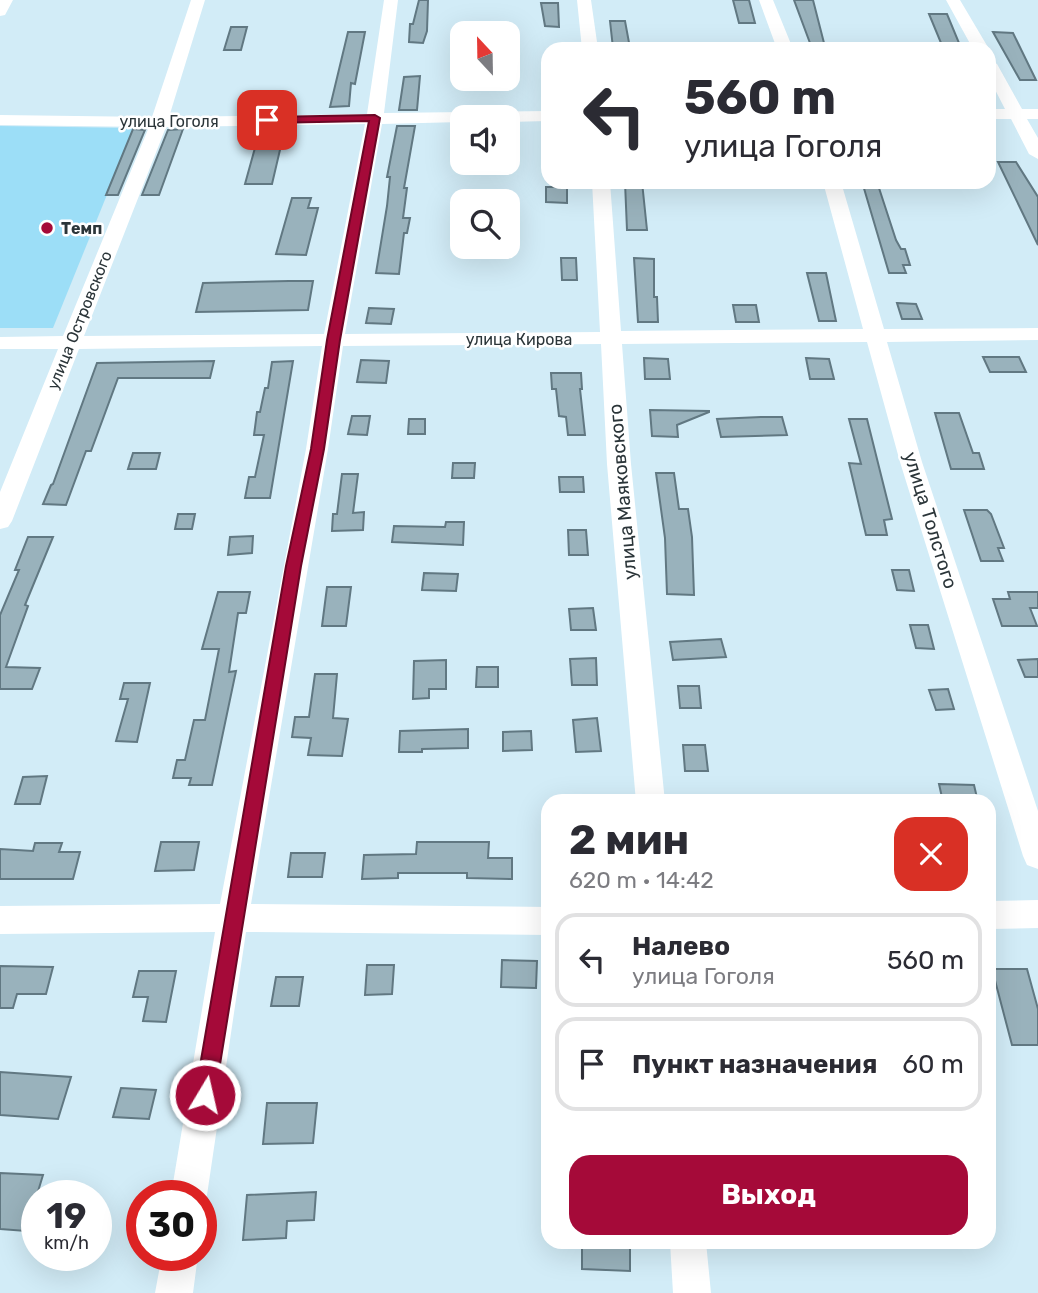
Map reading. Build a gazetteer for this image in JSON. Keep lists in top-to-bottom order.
{
  "streets": {
    "street": [
      "улица Гоголя",
      "улица Островского",
      "улица Кирова",
      "улица Маяковского",
      "улица Толстого"
    ]
  },
  "crossings": [
    ["улица Гоголя", "улица Островского"],
    ["улица Островского", "улица Кирова"],
    ["улица Кирова", "улица Маяковского"],
    ["улица Кирова", "улица Толстого"]
  ],
  "places": ["Темп"],
  "north": "top",
  "page": {
    "turn": ["560 m", "улица Гоголя"],
    "heading": ["2 мин", "620 m · 14:42"],
    "list": [
      {
        "name": "Налево",
        "note": "улица Гоголя",
        "value": "560 m"
      },
      {
        "name": "Пункт назначения",
        "value": "60 m"
      }
    ],
    "buttons": "Выход",
    "speed": "19 km/h",
    "limit": "30"
  }
}
